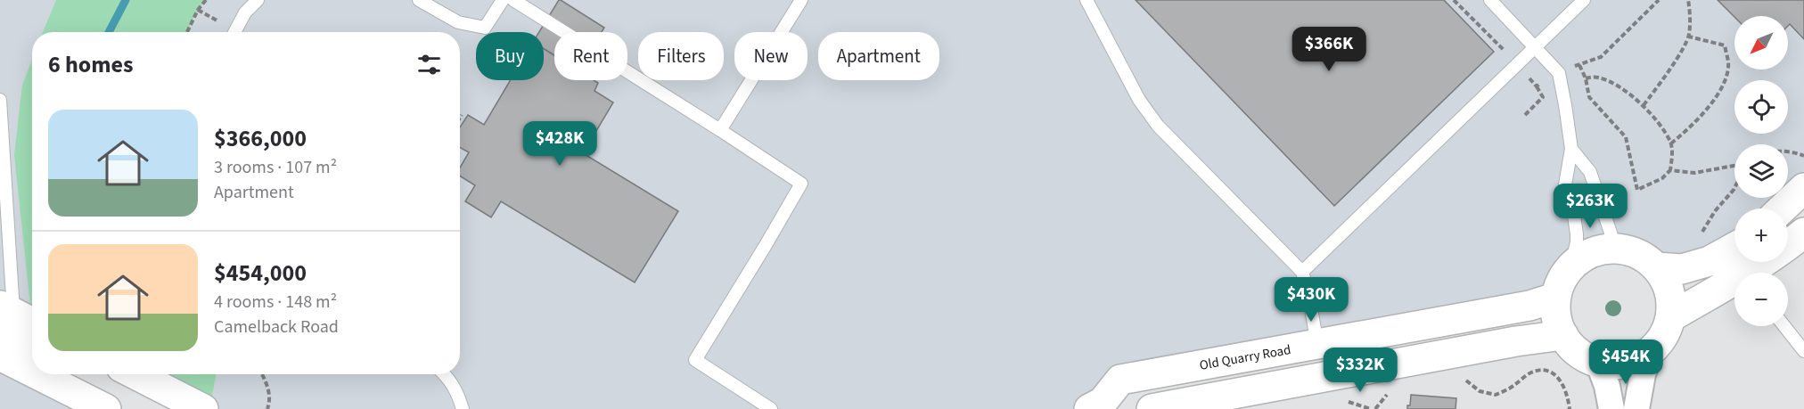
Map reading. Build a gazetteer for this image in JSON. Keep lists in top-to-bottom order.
{
  "streets": {
    "street": ["Old Quarry Road"]
  },
  "north": "bottom left",
  "page": {
    "map_buttons": ["+", "−"],
    "price": [
      "$366K",
      "$428K",
      "$263K",
      "$430K",
      "$454K",
      "$332K"
    ],
    "chip": [
      "Buy",
      "Rent",
      "Filters",
      "New",
      "Apartment"
    ],
    "heading": "6 homes",
    "list": [
      {
        "name": "$366,000",
        "note": "3 rooms · 107 m² · Apartment"
      },
      {
        "name": "$454,000",
        "note": "4 rooms · 148 m² · Camelback Road"
      }
    ]
  }
}
